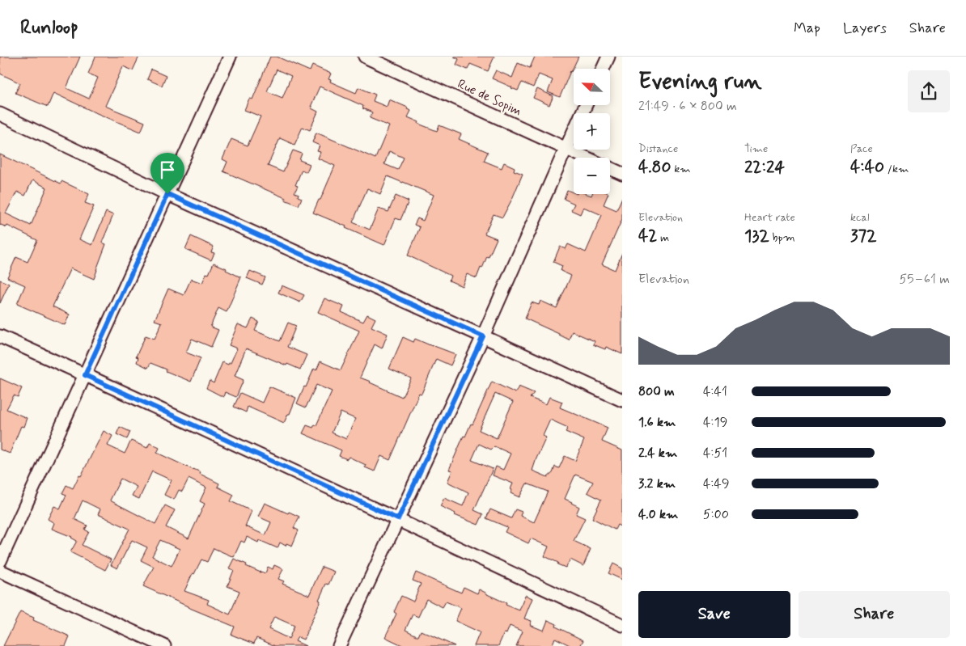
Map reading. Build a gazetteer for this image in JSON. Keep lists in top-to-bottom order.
{
  "streets": {
    "street": ["Rue de Sopim"]
  },
  "north": "top left",
  "page": {
    "header": "Runloop",
    "nav": ["Map", "Layers", "Share"],
    "heading": ["Evening run", "21:49 · 6 × 800 m"],
    "map_buttons": ["+", "−"],
    "stats": [
      ["Distance", "4.80 km"],
      ["Time", "22:24"],
      ["Pace", "4:40 /km"],
      ["Elevation", "42 m"],
      ["Heart rate", "132 bpm"],
      ["kcal", "372"]
    ],
    "chart": ["Elevation", "55–61 m"],
    "list": [
      {
        "name": "800 m",
        "note": "4:41"
      },
      {
        "name": "1.6 km",
        "note": "4:19"
      },
      {
        "name": "2.4 km",
        "note": "4:51"
      },
      {
        "name": "3.2 km",
        "note": "4:49"
      },
      {
        "name": "4.0 km",
        "note": "5:00"
      }
    ],
    "buttons": ["Save", "Share"]
  }
}
